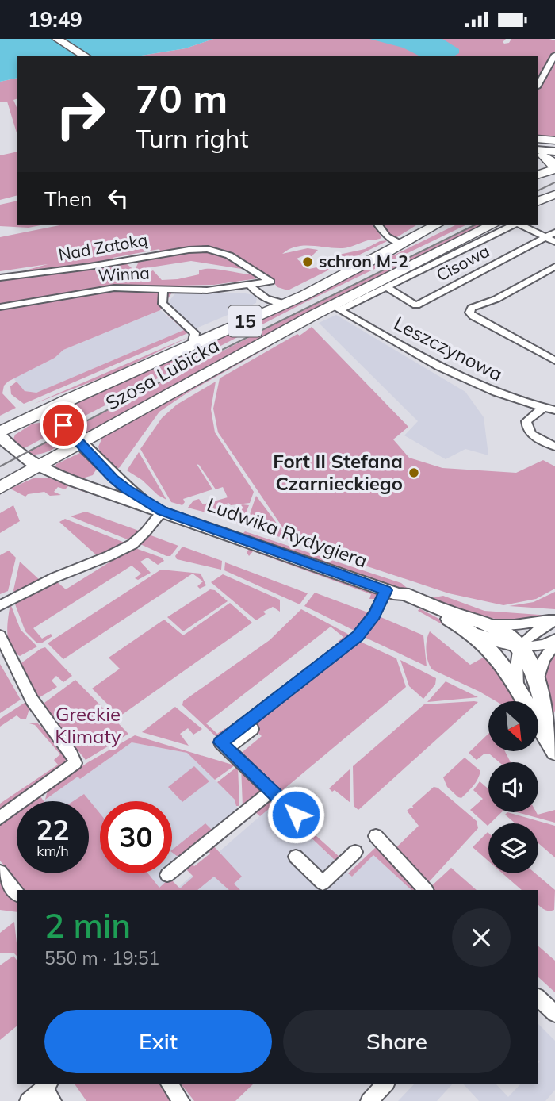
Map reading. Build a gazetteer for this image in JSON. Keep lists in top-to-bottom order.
{
  "streets": {
    "main road": ["15", "Szosa Lubicka"],
    "street": [
      "Nad Zatoką",
      "Cisowa",
      "Winna",
      "Leszczynowa",
      "Ludwika Rydygiera"
    ]
  },
  "crossings": [
    ["Nad Zatoką", "Winna"],
    ["Leszczynowa", "Szosa Lubicka"],
    ["Szosa Lubicka", "Ludwika Rydygiera"]
  ],
  "parks": ["Greckie Klimaty"],
  "places": ["schron M-2", "Fort II Stefana Czarnieckiego"],
  "north": "bottom right",
  "page": {
    "status": "19:49",
    "turn": ["70 m", "Turn right"],
    "then": "Then",
    "speed": "22 km/h",
    "limit": "30",
    "heading": ["2 min", "550 m · 19:51"],
    "buttons": ["Exit", "Share"]
  }
}
